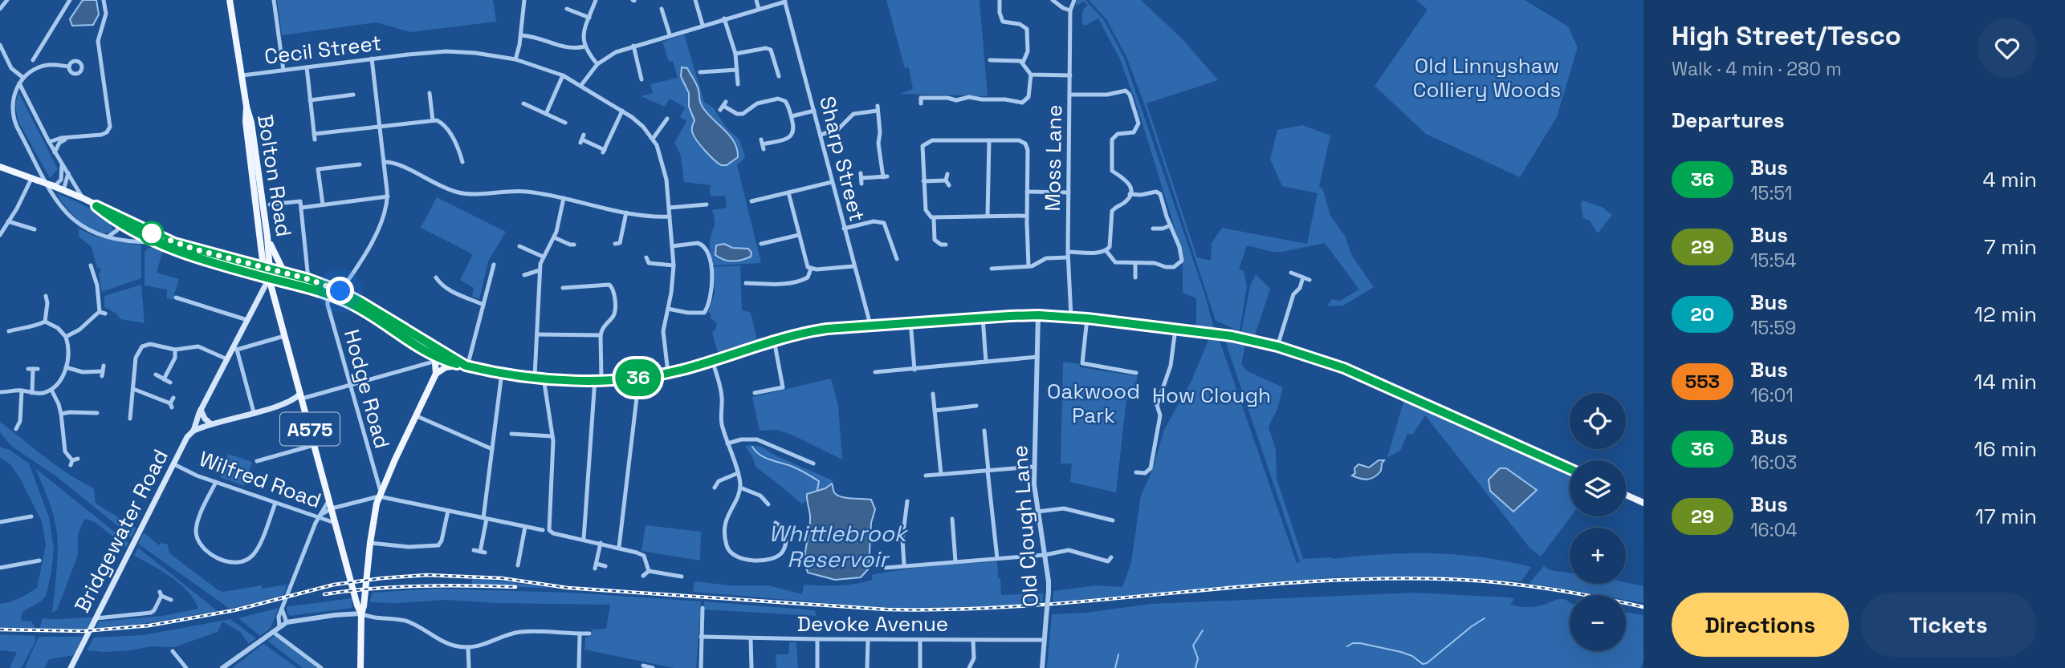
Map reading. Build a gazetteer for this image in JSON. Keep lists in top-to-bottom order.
{
  "streets": {
    "main road": ["Bolton Road", "A575", "Bridgewater Road"],
    "street": [
      "Cecil Street",
      "Moss Lane",
      "Sharp Street",
      "Hodge Road",
      "Wilfred Road",
      "Old Clough Lane",
      "Devoke Avenue"
    ]
  },
  "crossings": [
    ["Cecil Street", "Bolton Road"],
    ["Bolton Road", "A575"],
    ["Bolton Road", "Bridgewater Road"],
    ["Hodge Road", "A575"],
    ["A575", "Wilfred Road"],
    ["A575", "Bridgewater Road"],
    ["Wilfred Road", "Bridgewater Road"],
    ["Old Clough Lane", "Devoke Avenue"]
  ],
  "water": ["Whittlebrook Reservoir"],
  "parks": ["Old Linnyshaw Colliery Woods", "Oakwood Park", "How Clough"],
  "lines": ["bus line 36"],
  "page": {
    "on_map": "36",
    "heading": [
      ["High Street/Tesco", "Walk · 4 min · 280 m"],
      "Departures"
    ],
    "list": [
      {
        "mark": "36",
        "name": "Bus",
        "note": "15:51",
        "value": "4 min"
      },
      {
        "mark": "29",
        "name": "Bus",
        "note": "15:54",
        "value": "7 min"
      },
      {
        "mark": "20",
        "name": "Bus",
        "note": "15:59",
        "value": "12 min"
      },
      {
        "mark": "553",
        "name": "Bus",
        "note": "16:01",
        "value": "14 min"
      },
      {
        "mark": "36",
        "name": "Bus",
        "note": "16:03",
        "value": "16 min"
      },
      {
        "mark": "29",
        "name": "Bus",
        "note": "16:04",
        "value": "17 min"
      }
    ],
    "map_buttons": ["+", "−"],
    "buttons": ["Directions", "Tickets"]
  }
}
